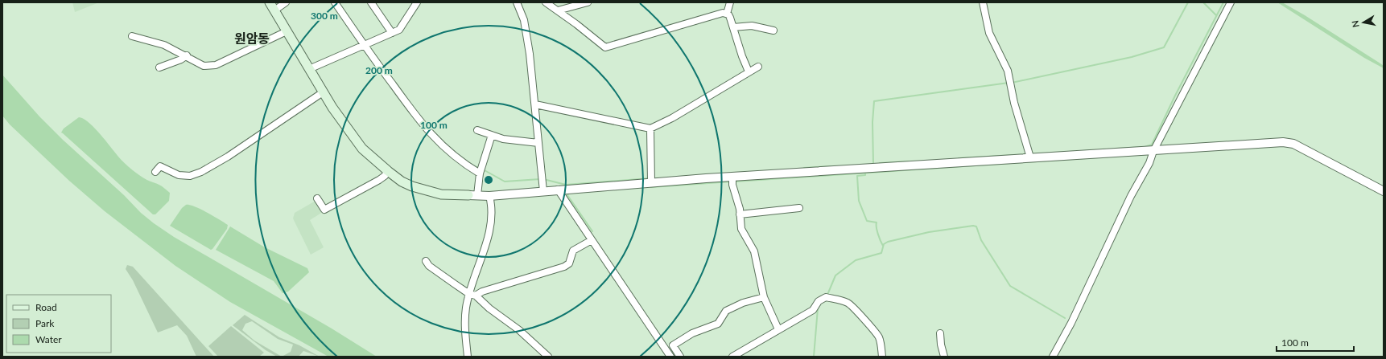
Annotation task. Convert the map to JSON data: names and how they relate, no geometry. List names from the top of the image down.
{
  "districts": ["원암동"],
  "legend": ["Road", "Park", "Water"],
  "scale_bar": "100 m",
  "north": "left",
  "rings": ["300 m", "200 m", "100 m"]
}
